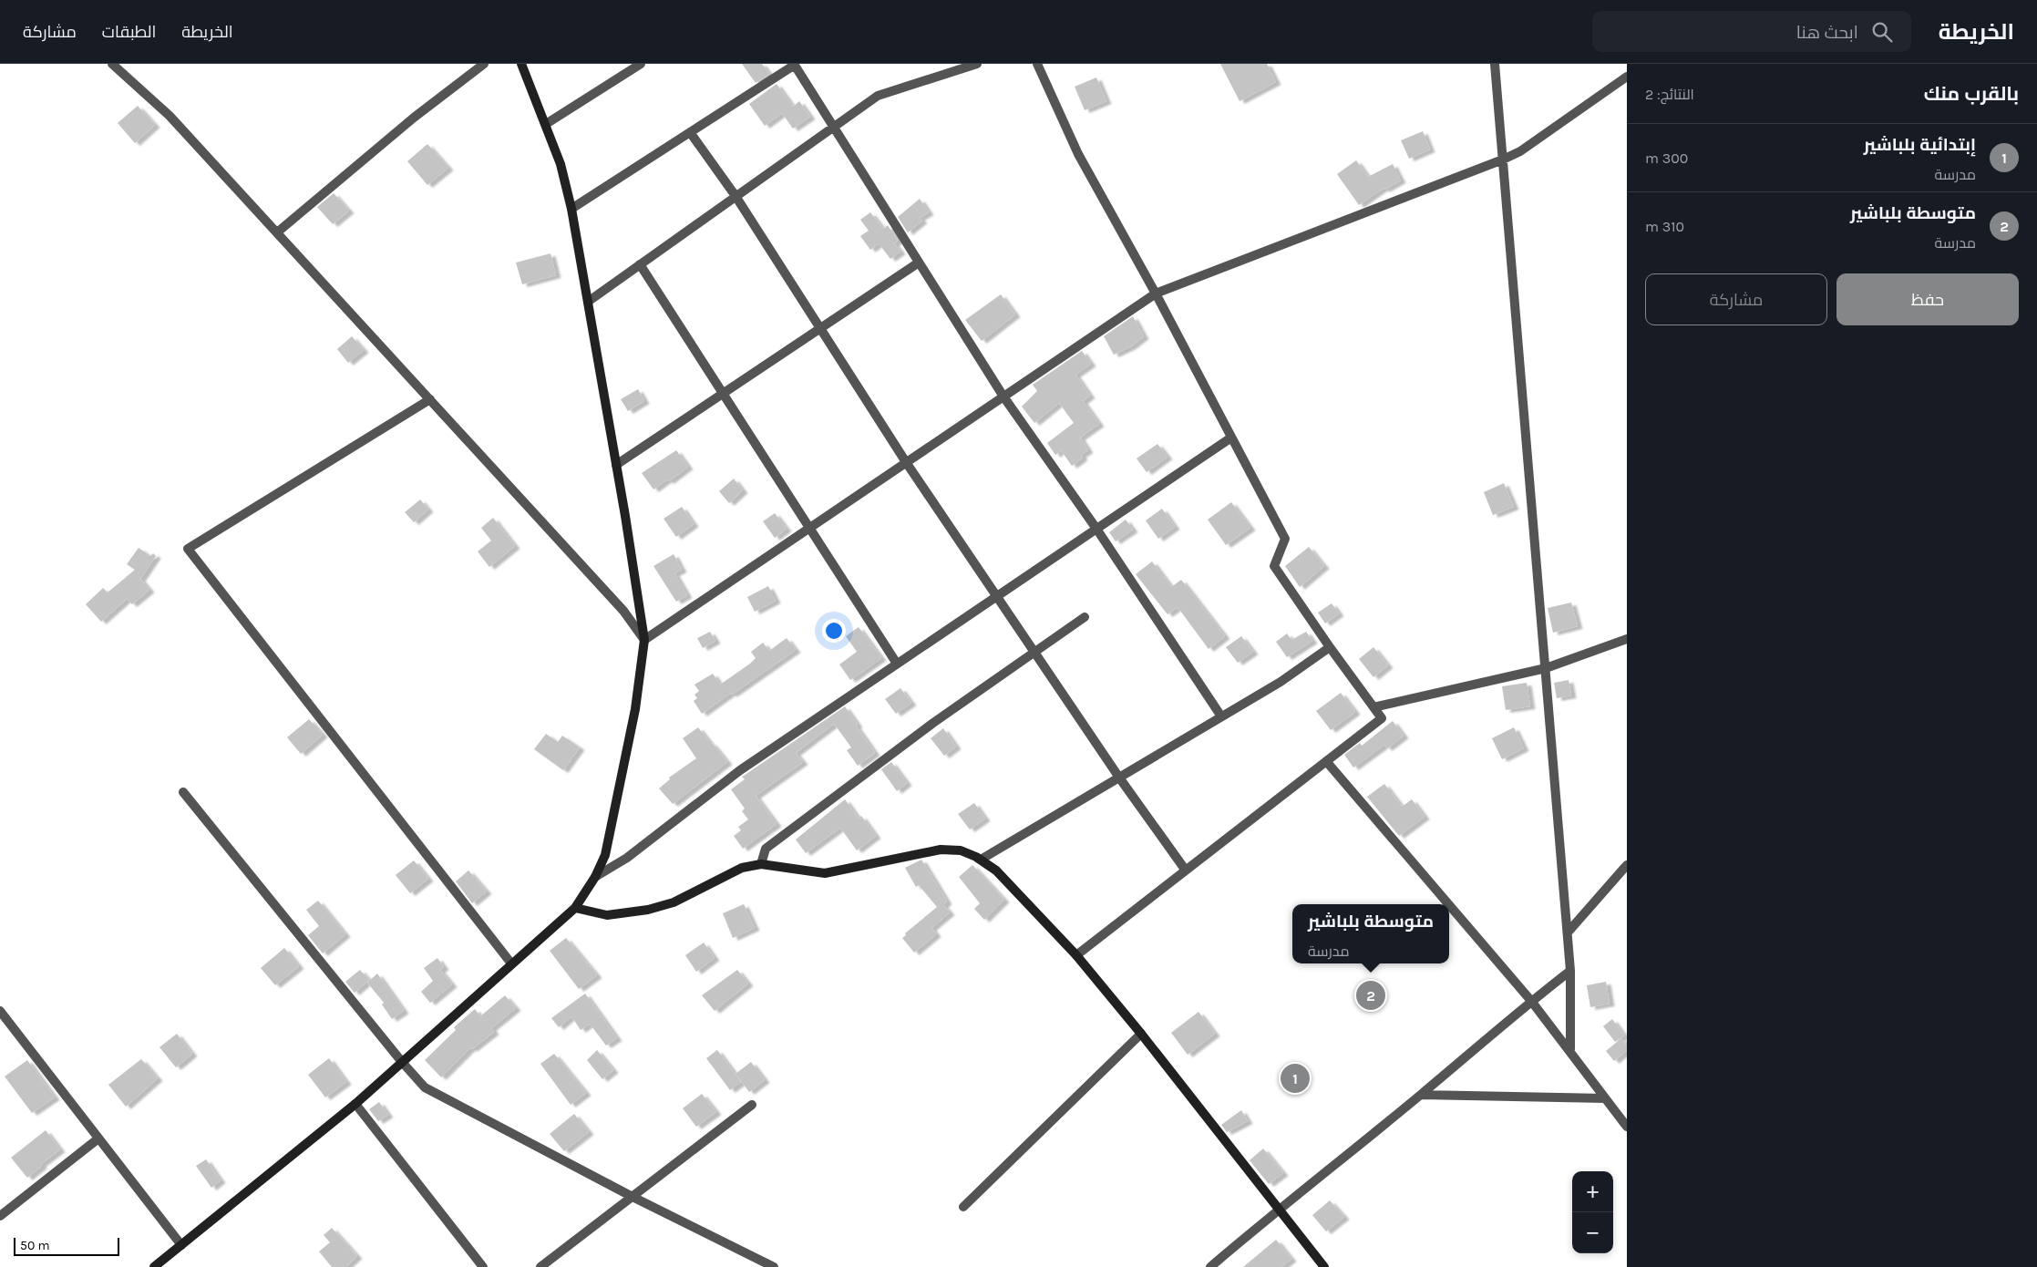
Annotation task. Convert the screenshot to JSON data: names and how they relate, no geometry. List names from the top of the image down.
{
  "scale_bar": "50 m",
  "page": {
    "header": "الخريطة",
    "search": "ابحث هنا",
    "nav": ["الخريطة", "الطبقات", "مشاركة"],
    "heading": ["بالقرب منك", "النتائج: 2"],
    "list": [
      {
        "mark": "1",
        "name": "إبتدائية بلباشير",
        "note": "مدرسة",
        "value": "300 m"
      },
      {
        "mark": "2",
        "name": "متوسطة بلباشير",
        "note": "مدرسة",
        "value": "310 m"
      }
    ],
    "buttons": ["حفظ", "مشاركة"],
    "popup": ["متوسطة بلباشير", "مدرسة"],
    "pins": ["2", "1"],
    "map_buttons": ["+", "−"],
    "scale": "50 m"
  }
}
